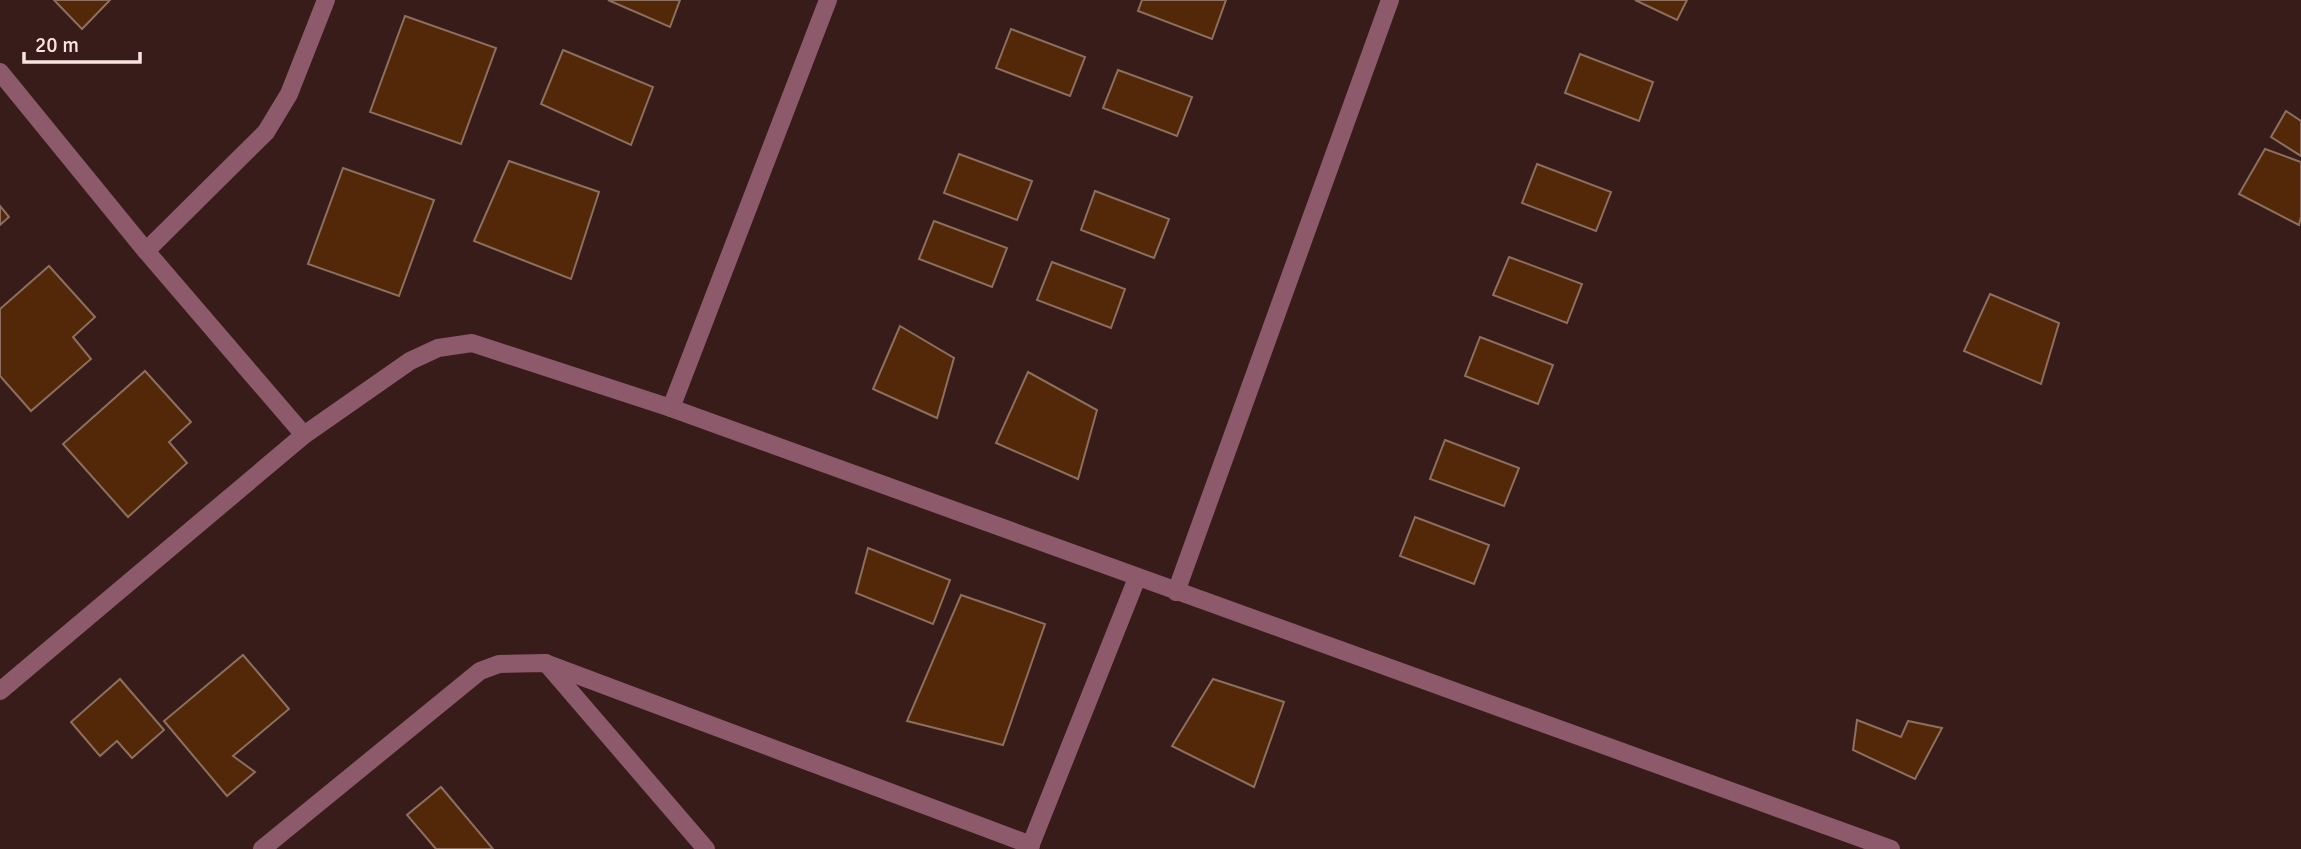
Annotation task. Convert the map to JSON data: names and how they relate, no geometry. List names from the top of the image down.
{
  "scale_bar": "20 m"
}
